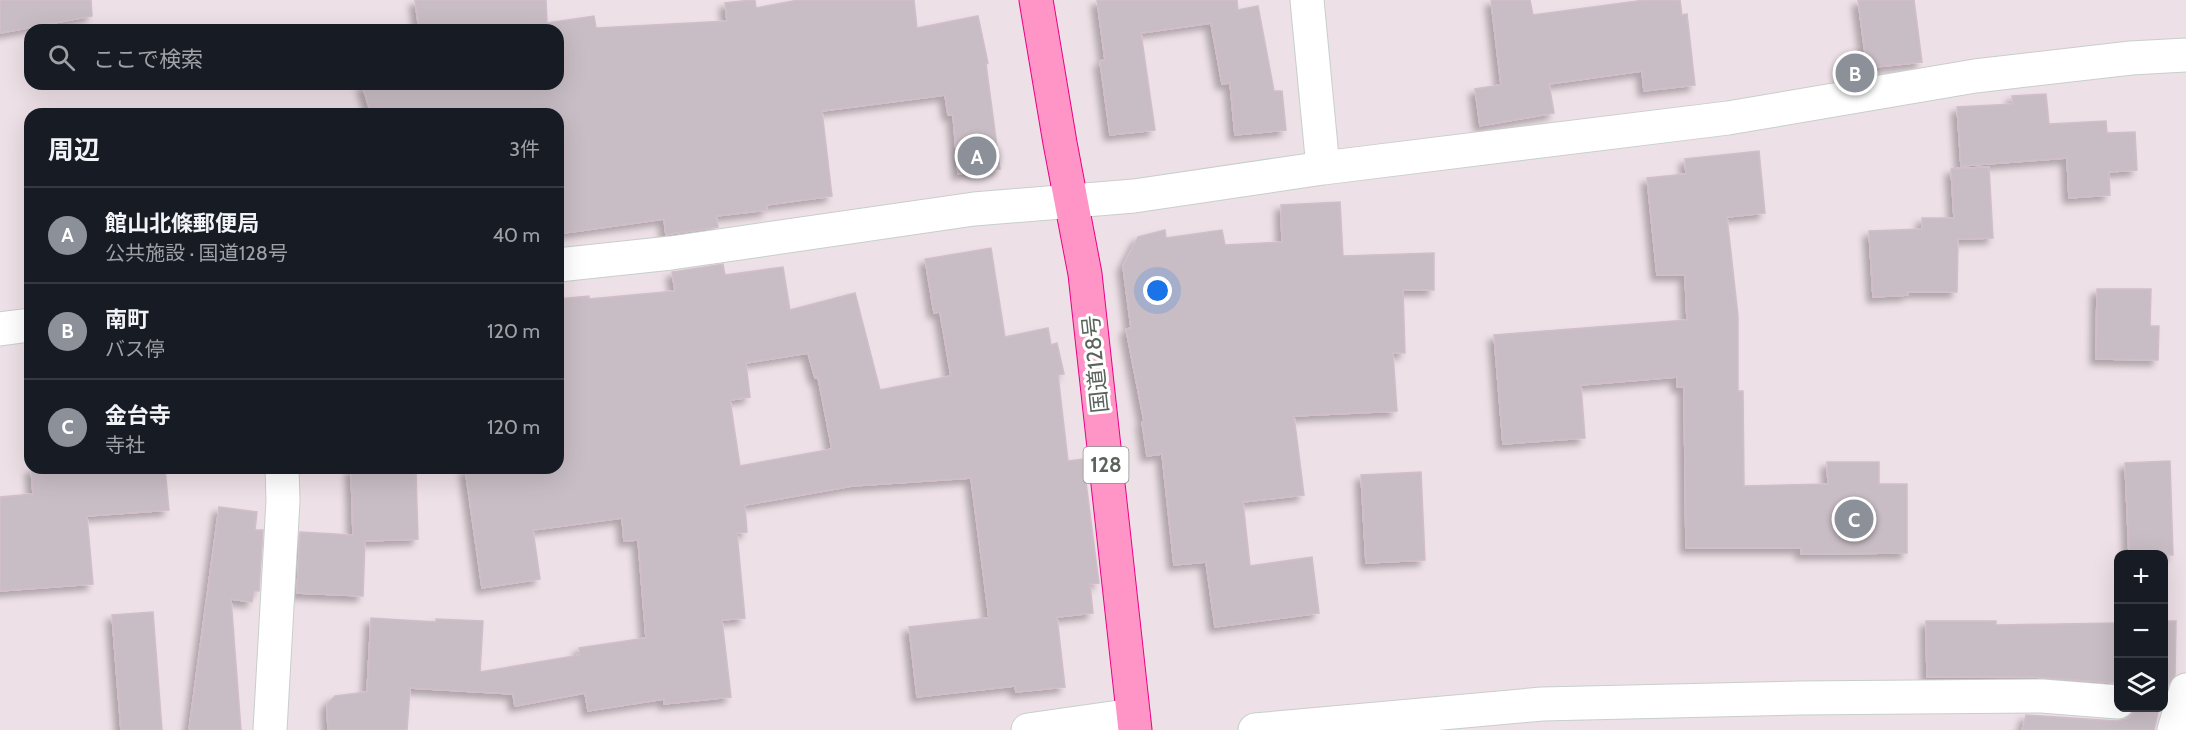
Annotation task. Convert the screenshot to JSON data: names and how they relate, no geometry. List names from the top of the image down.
{
  "streets": {
    "highway": ["国道128号", "128"]
  },
  "page": {
    "search": "ここで検索",
    "pins": ["B", "A", "C"],
    "heading": ["周辺", "3件"],
    "list": [
      {
        "mark": "A",
        "name": "館山北條郵便局",
        "note": "公共施設 · 国道128号",
        "value": "40 m"
      },
      {
        "mark": "B",
        "name": "南町",
        "note": "バス停",
        "value": "120 m"
      },
      {
        "mark": "C",
        "name": "金台寺",
        "note": "寺社",
        "value": "120 m"
      }
    ],
    "map_buttons": ["+", "−"]
  }
}
